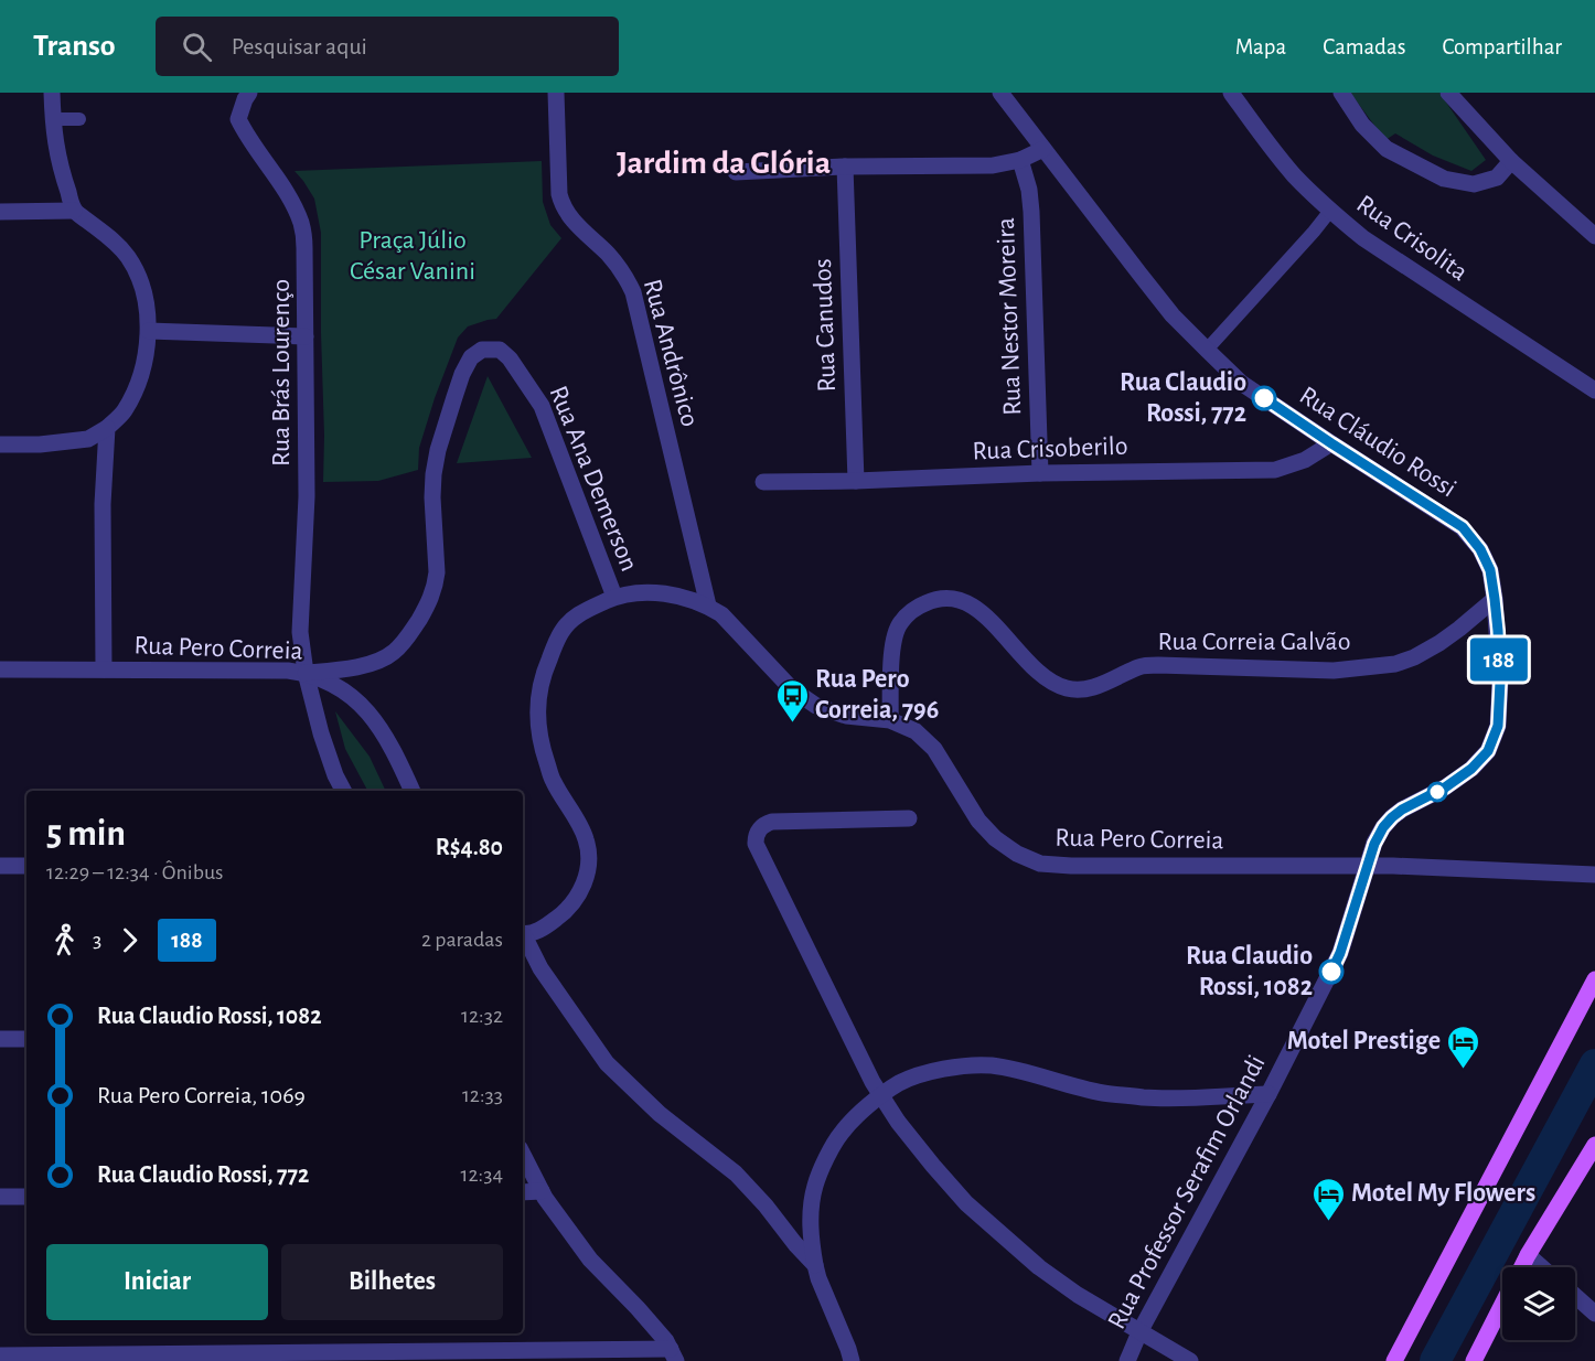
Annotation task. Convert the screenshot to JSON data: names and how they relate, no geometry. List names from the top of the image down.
{
  "streets": {
    "street": [
      "Rua Crisolita",
      "Rua Nestor Moreira",
      "Rua Canudos",
      "Rua Andrônico",
      "Rua Brás Lourenço",
      "Rua Cláudio Rossi",
      "Rua Crisoberilo",
      "Rua Ana Demerson",
      "Rua Correia Galvão",
      "Rua Pero Correia",
      "Rua Professor Serafim Orlandi"
    ]
  },
  "crossings": [
    ["Rua Nestor Moreira", "Rua Crisoberilo"],
    ["Rua Canudos", "Rua Crisoberilo"],
    ["Rua Andrônico", "Rua Pero Correia"],
    ["Rua Brás Lourenço", "Rua Ana Demerson"],
    ["Rua Brás Lourenço", "Rua Pero Correia"],
    ["Rua Cláudio Rossi", "Rua Crisoberilo"],
    ["Rua Cláudio Rossi", "Rua Correia Galvão"],
    ["Rua Cláudio Rossi", "Rua Pero Correia"],
    ["Rua Cláudio Rossi", "Rua Professor Serafim Orlandi"],
    ["Rua Ana Demerson", "Rua Pero Correia"],
    ["Rua Correia Galvão", "Rua Pero Correia"],
    ["Rua Pero Correia", "Rua Professor Serafim Orlandi"]
  ],
  "districts": ["Jardim da Glória"],
  "parks": ["Praça Júlio César Vanini"],
  "places": {
    "other": ["Rua Claudio Rossi, 772", "Rua Claudio Rossi, 1082"],
    "bus stop": ["Rua Pero Correia, 796"],
    "hotel": ["Motel Prestige", "Motel My Flowers"]
  },
  "lines": ["bus line 188"],
  "page": {
    "header": "Transo",
    "search": "Pesquisar aqui",
    "nav": ["Mapa", "Camadas", "Compartilhar"],
    "on_map": "188",
    "heading": ["5 min", "12:29 – 12:34 · Ônibus", "R$4.80"],
    "legs": ["3", "188", "2 paradas"],
    "list": [
      {
        "name": "Rua Claudio Rossi, 1082",
        "value": "12:32"
      },
      {
        "name": "Rua Pero Correia, 1069",
        "value": "12:33"
      },
      {
        "name": "Rua Claudio Rossi, 772",
        "value": "12:34"
      }
    ],
    "buttons": ["Iniciar", "Bilhetes"]
  }
}
